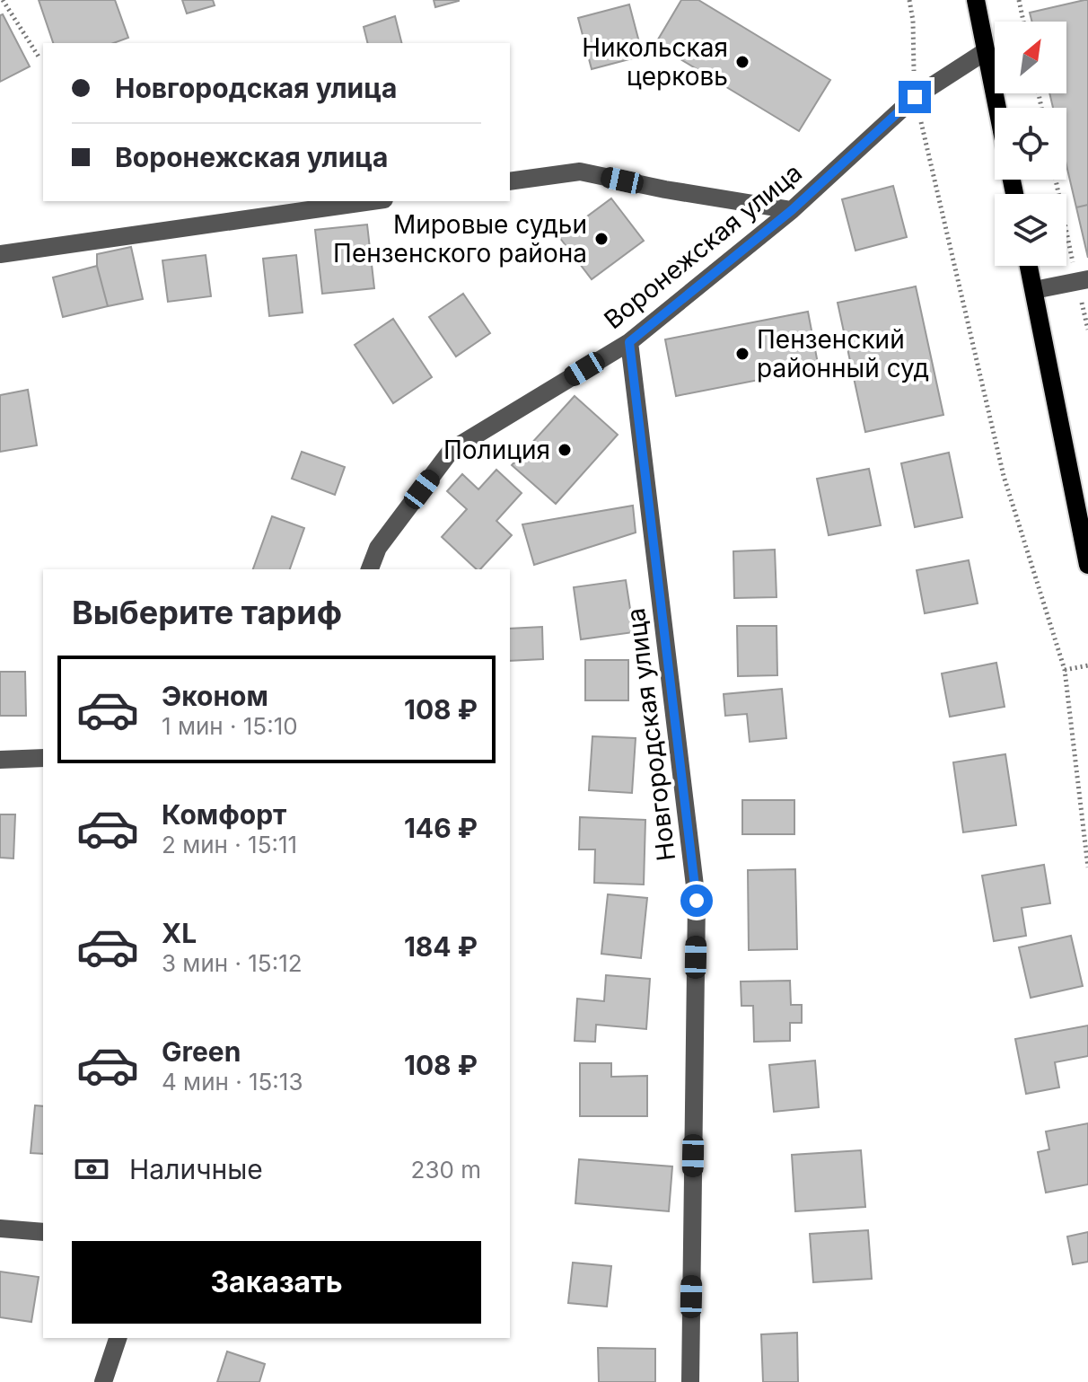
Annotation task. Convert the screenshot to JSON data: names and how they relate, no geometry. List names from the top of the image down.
{
  "streets": {
    "street": ["Воронежская улица", "Новгородская улица"]
  },
  "crossings": [
    ["Воронежская улица", "Новгородская улица"]
  ],
  "places": [
    "Никольская церковь",
    "Мировые судьи Пензенского района",
    "Пензенский районный суд",
    "Полиция"
  ],
  "north": "top right",
  "page": {
    "banner": ["Новгородская улица", "Воронежская улица"],
    "heading": "Выберите тариф",
    "list": [
      {
        "name": "Эконом",
        "note": "1 мин · 15:10",
        "value": "108 ₽"
      },
      {
        "name": "Комфорт",
        "note": "2 мин · 15:11",
        "value": "146 ₽"
      },
      {
        "name": "XL",
        "note": "3 мин · 15:12",
        "value": "184 ₽"
      },
      {
        "name": "Green",
        "note": "4 мин · 15:13",
        "value": "108 ₽"
      }
    ],
    "pay": ["Наличные", "230 m"],
    "buttons": "Заказать"
  }
}
